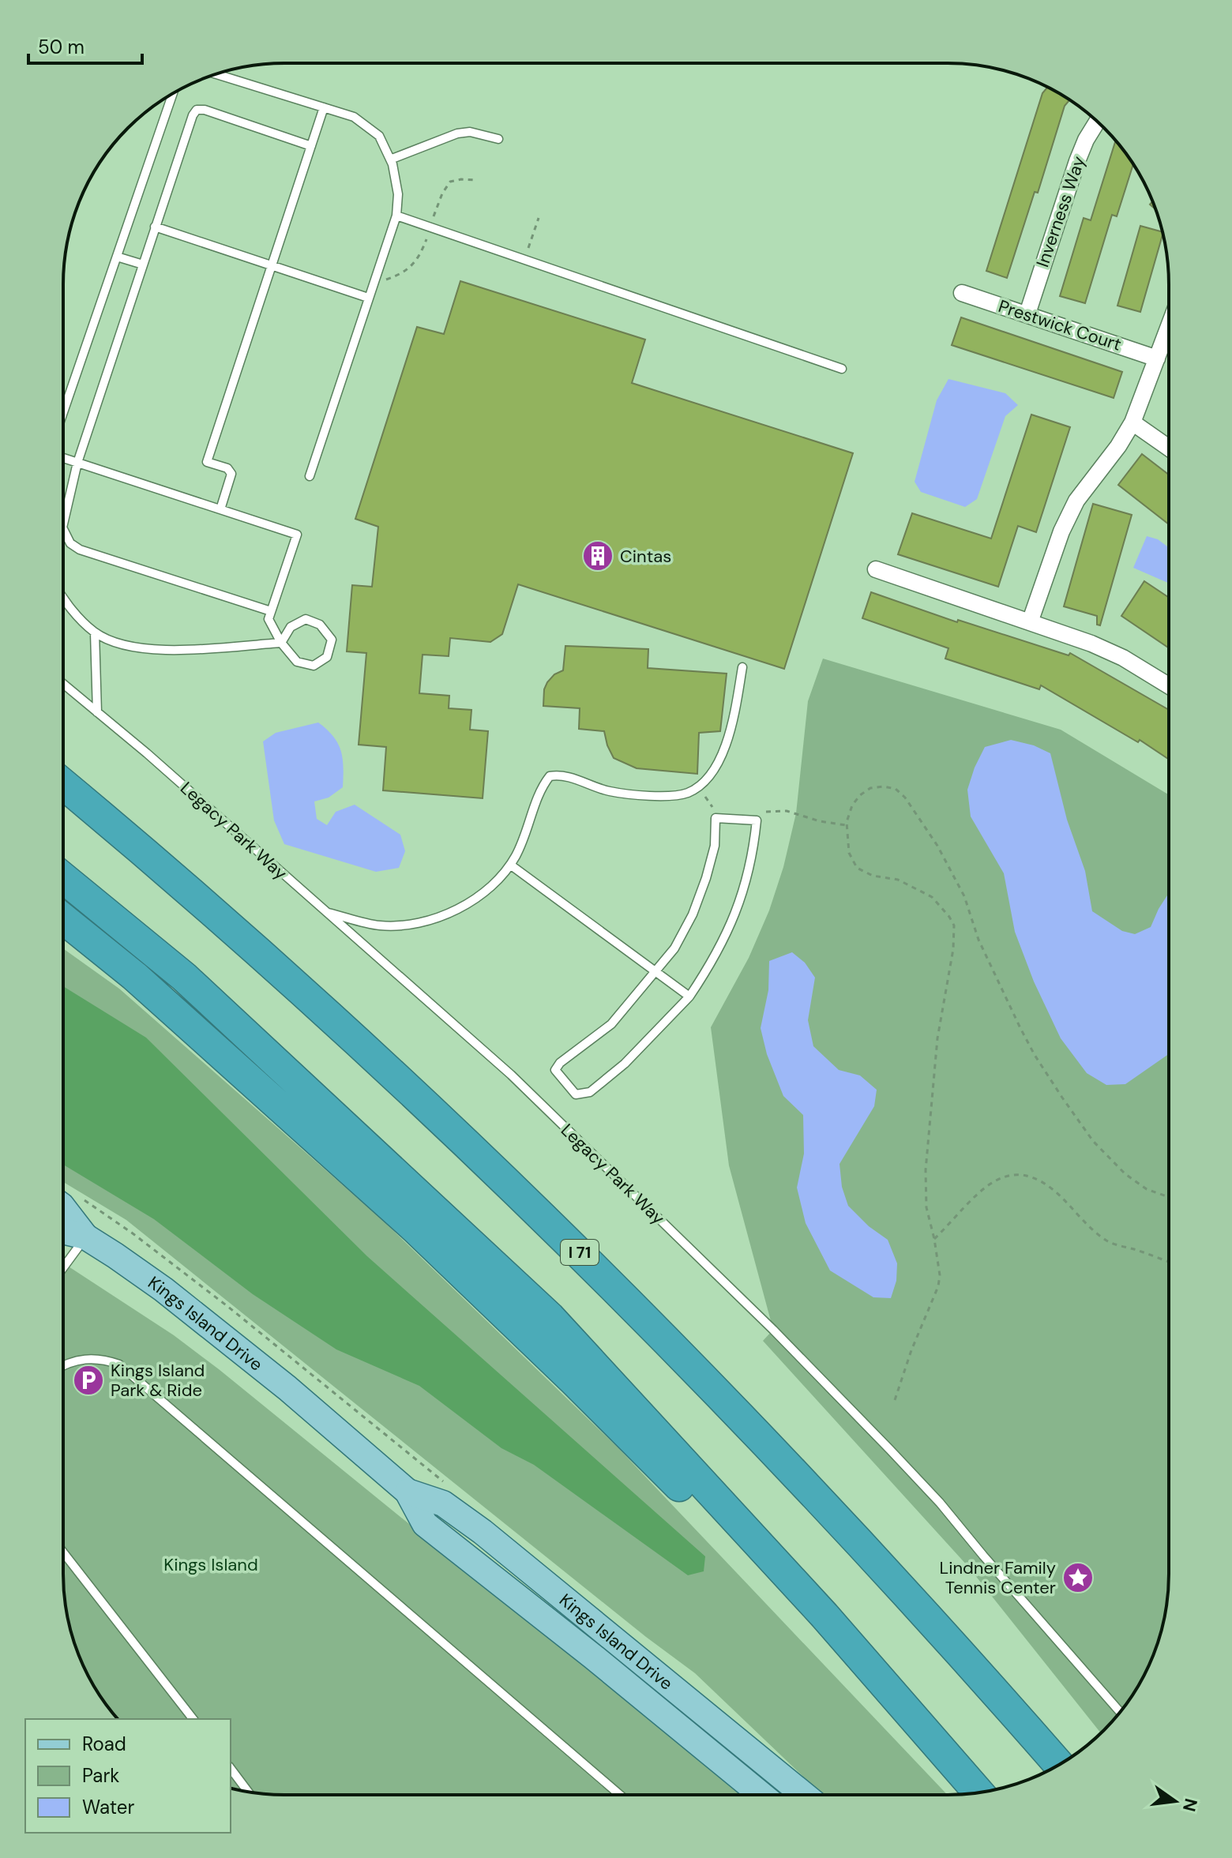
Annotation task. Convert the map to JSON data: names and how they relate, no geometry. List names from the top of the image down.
{
  "streets": {
    "highway": ["I 71"],
    "main road": ["Kings Island Drive"],
    "street": ["Inverness Way", "Prestwick Court"],
    "lane": ["Legacy Park Way"]
  },
  "crossings": [
    ["Inverness Way", "Prestwick Court"]
  ],
  "parks": ["Kings Island"],
  "places": {
    "building": ["Cintas"],
    "parking": ["Kings Island Park & Ride"],
    "place": ["Lindner Family Tennis Center"]
  },
  "legend": ["Road", "Park", "Water"],
  "scale_bar": "50 m",
  "north": "right"
}
